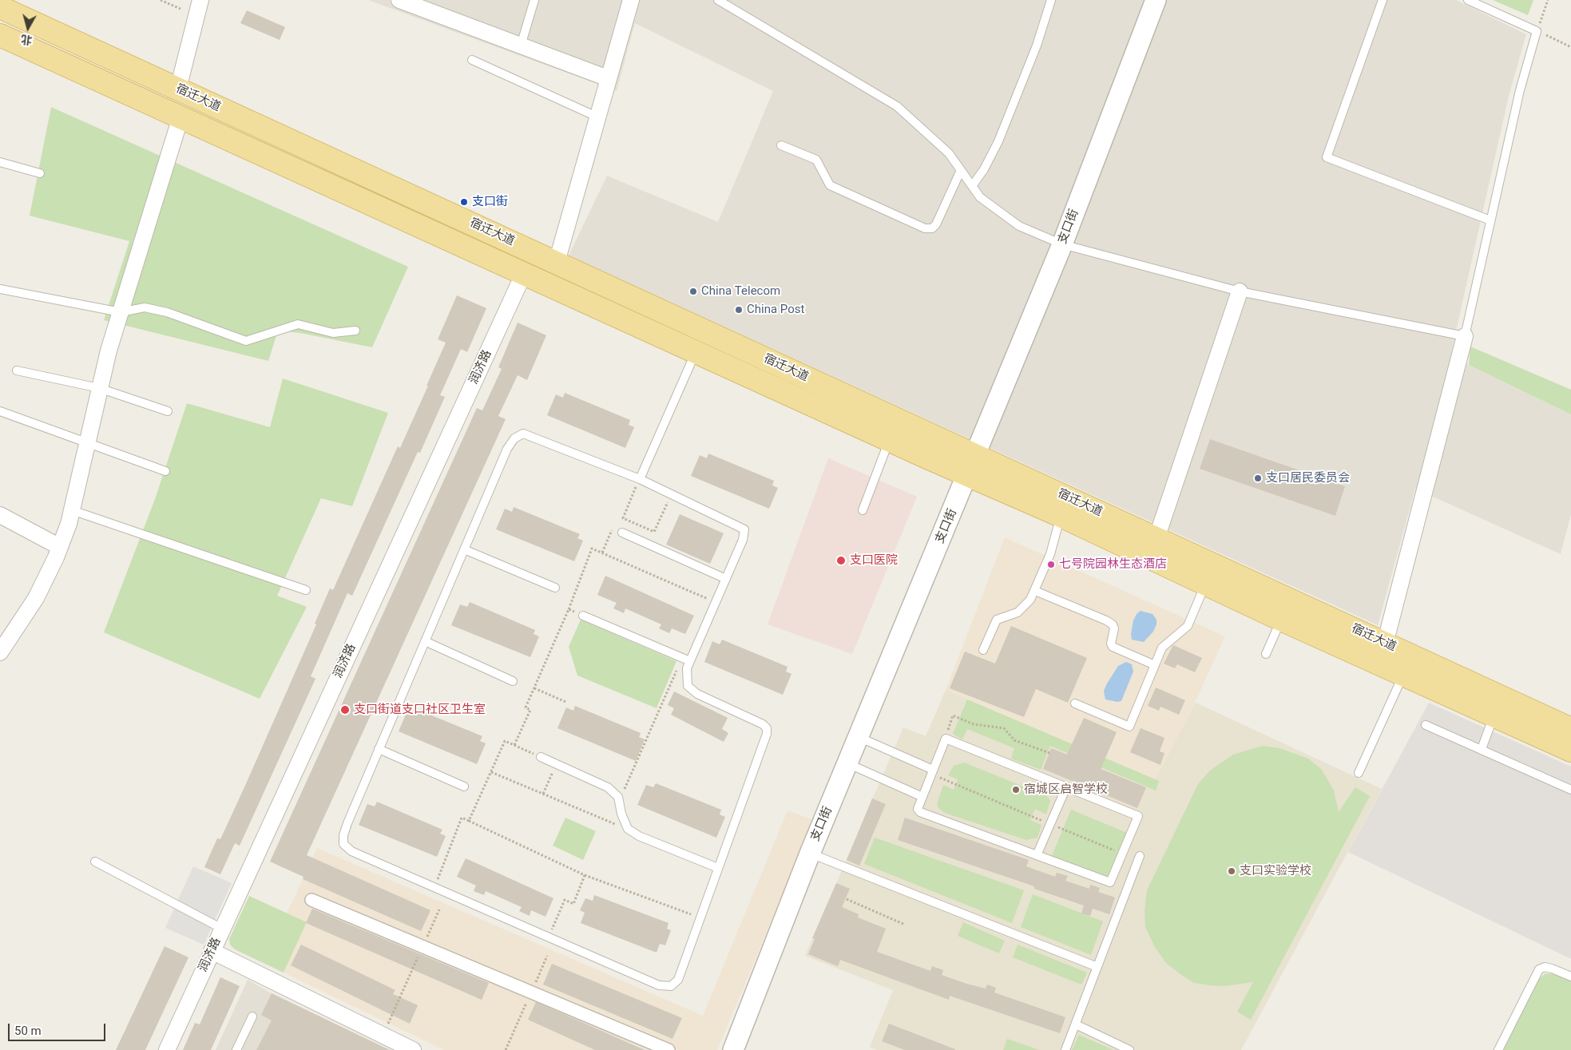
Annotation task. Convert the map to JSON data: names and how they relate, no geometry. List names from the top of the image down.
{
  "streets": {
    "main road": ["宿迁大道"],
    "street": ["支口街", "润济路"]
  },
  "crossings": [
    ["宿迁大道", "支口街"],
    ["宿迁大道", "润济路"]
  ],
  "places": [
    "支口街",
    "China Telecom",
    "China Post",
    "支口居民委员会",
    "支口医院",
    "七号院园林生态酒店",
    "支口街道支口社区卫生室",
    "宿城区启智学校",
    "支口实验学校"
  ],
  "scale_bar": "50 m",
  "north": "bottom"
}
